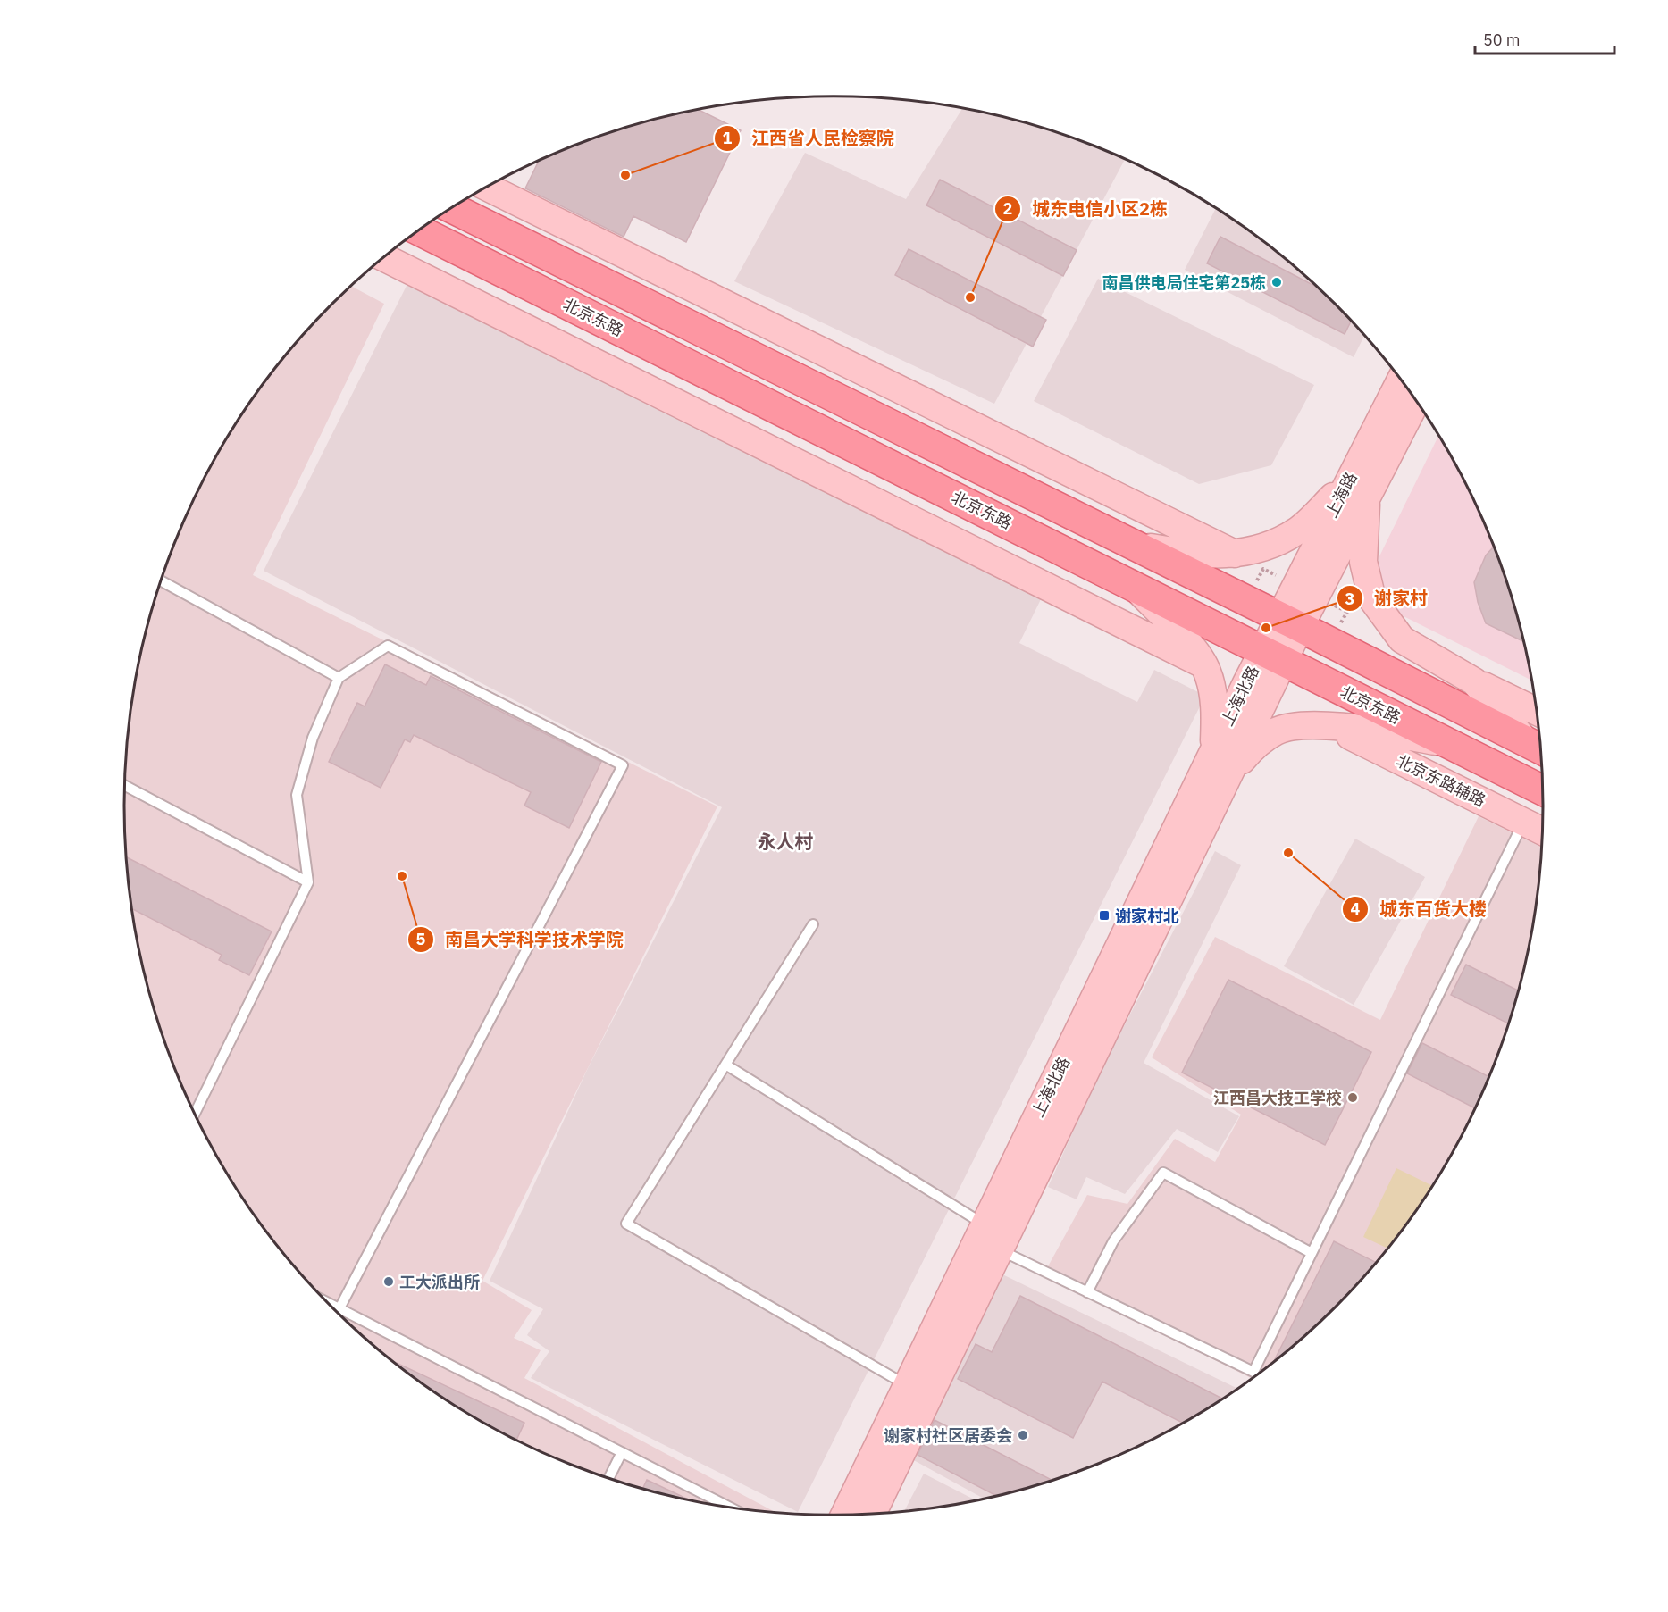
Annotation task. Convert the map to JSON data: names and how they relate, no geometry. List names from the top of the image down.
{
  "streets": {
    "main road": [
      "北京东路",
      "上海路",
      "上海北路",
      "北京东路辅路"
    ]
  },
  "crossings": [
    ["北京东路", "上海路"],
    ["北京东路", "上海北路"],
    ["上海路", "上海北路"]
  ],
  "districts": ["永人村"],
  "places": {
    "other": [
      "江西省人民检察院",
      "南昌供电局住宅第25栋",
      "城东电信小区2栋",
      "谢家村",
      "城东百货大楼",
      "南昌大学科学技术学院",
      "江西昌大技工学校",
      "工大派出所",
      "谢家村社区居委会"
    ],
    "transit": ["谢家村北"]
  },
  "scale_bar": "50 m"
}
